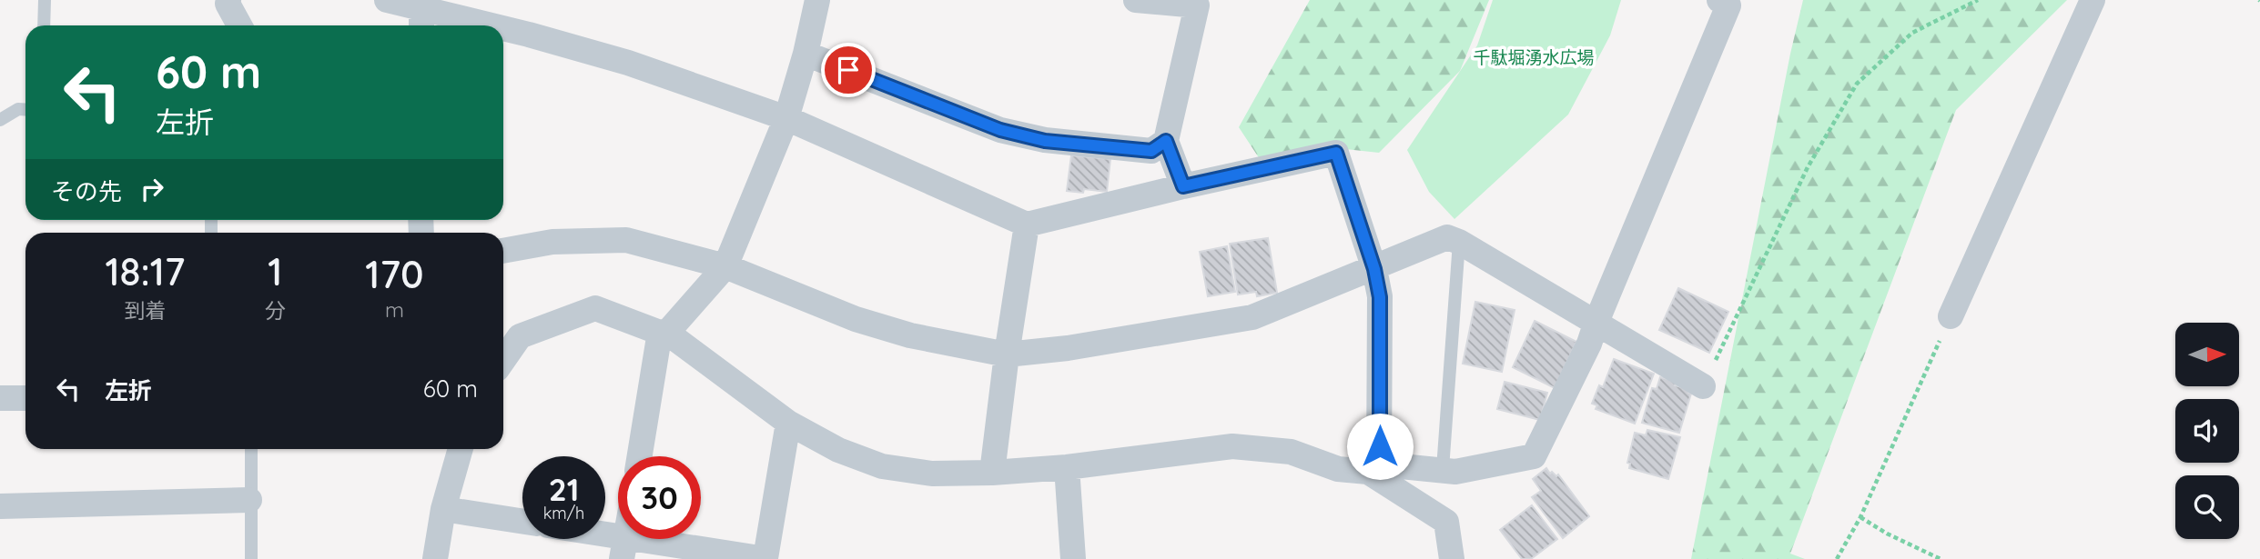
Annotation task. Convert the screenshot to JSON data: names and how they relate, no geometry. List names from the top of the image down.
{
  "parks": ["千駄堀湧水広場"],
  "north": "right",
  "page": {
    "turn": ["60 m", "左折"],
    "then": "その先",
    "eta": [
      "18:17",
      "到着",
      "1",
      "分",
      "170",
      "m"
    ],
    "list": [
      {
        "name": "左折",
        "value": "60 m"
      }
    ],
    "speed": "21 km/h",
    "limit": "30"
  }
}
